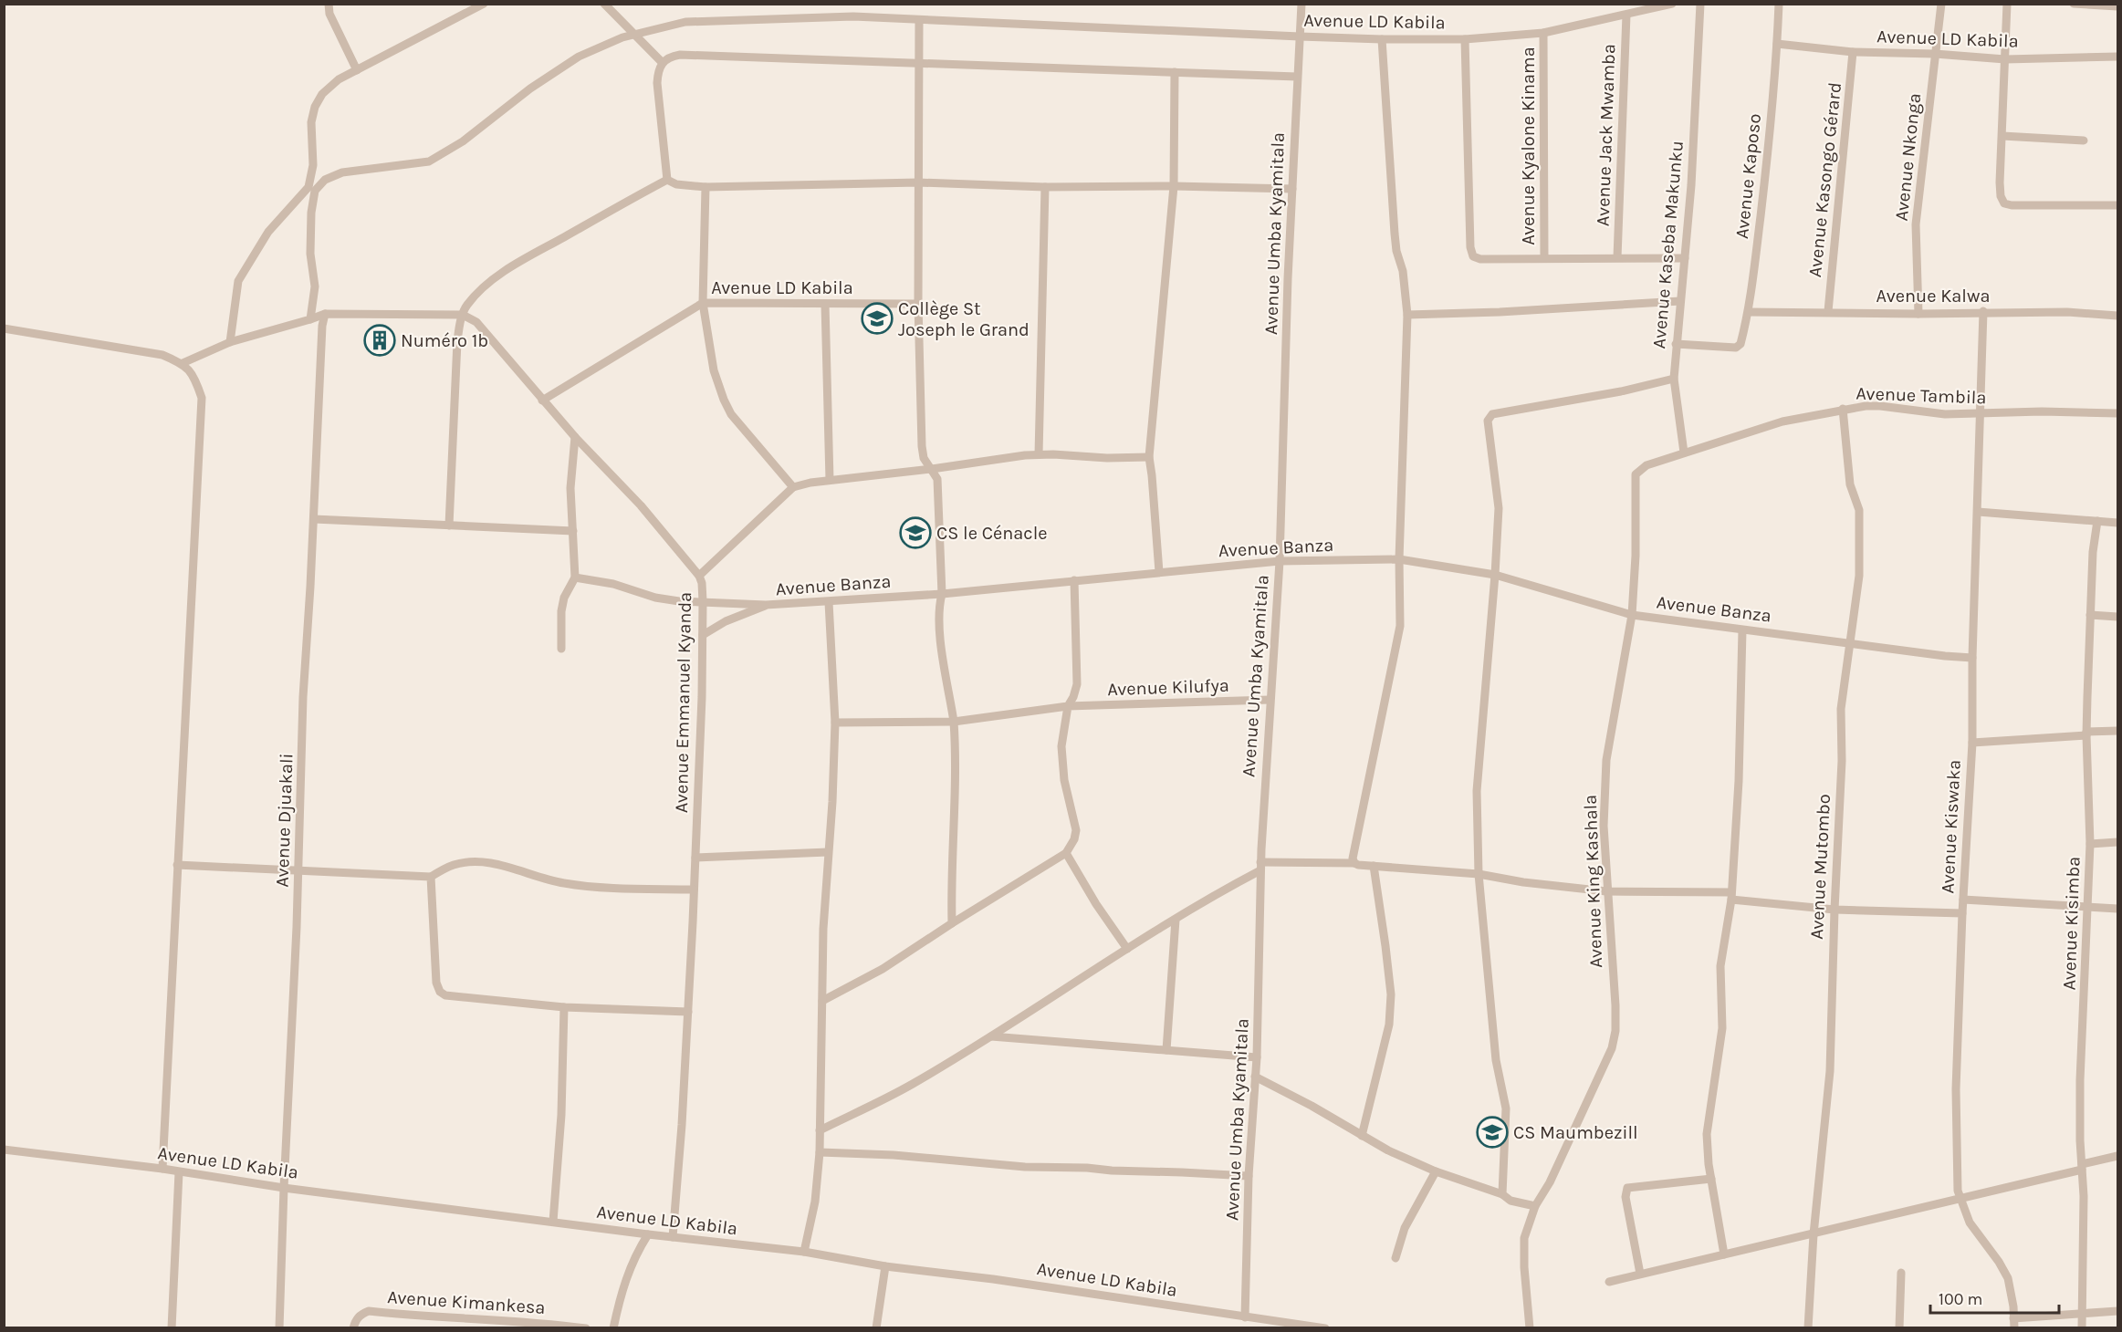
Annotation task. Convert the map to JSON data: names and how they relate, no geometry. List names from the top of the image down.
{
  "streets": {
    "street": [
      "Avenue LD Kabila",
      "Avenue Jack Mwamba",
      "Avenue Kyalone Kinama",
      "Avenue Nkonga",
      "Avenue Kaposo",
      "Avenue Kasongo Gérard",
      "Avenue Umba Kyamitala",
      "Avenue Kaseba Makunku",
      "Avenue Kalwa",
      "Avenue Tambila",
      "Avenue Banza",
      "Avenue Kilufya",
      "Avenue Emmanuel Kyanda",
      "Avenue Djuakali",
      "Avenue Kiswaka",
      "Avenue Mutombo",
      "Avenue King Kashala",
      "Avenue Kisimba",
      "Avenue Kimankesa"
    ]
  },
  "crossings": [
    ["Avenue LD Kabila", "Avenue Jack Mwamba"],
    ["Avenue LD Kabila", "Avenue Kyalone Kinama"],
    ["Avenue LD Kabila", "Avenue Nkonga"],
    ["Avenue LD Kabila", "Avenue Kaposo"],
    ["Avenue LD Kabila", "Avenue Kasongo Gérard"],
    ["Avenue LD Kabila", "Avenue Umba Kyamitala"],
    ["Avenue LD Kabila", "Avenue Emmanuel Kyanda"],
    ["Avenue LD Kabila", "Avenue Djuakali"],
    ["Avenue Nkonga", "Avenue Kalwa"],
    ["Avenue Kaposo", "Avenue Kaseba Makunku"],
    ["Avenue Kaposo", "Avenue Kalwa"],
    ["Avenue Kasongo Gérard", "Avenue Kalwa"],
    ["Avenue Umba Kyamitala", "Avenue Banza"],
    ["Avenue Umba Kyamitala", "Avenue Kilufya"],
    ["Avenue Kaseba Makunku", "Avenue Tambila"],
    ["Avenue Kalwa", "Avenue Kiswaka"],
    ["Avenue Tambila", "Avenue Kiswaka"],
    ["Avenue Tambila", "Avenue Mutombo"],
    ["Avenue Tambila", "Avenue King Kashala"],
    ["Avenue Banza", "Avenue Emmanuel Kyanda"],
    ["Avenue Banza", "Avenue Kiswaka"],
    ["Avenue Banza", "Avenue Mutombo"],
    ["Avenue Banza", "Avenue King Kashala"]
  ],
  "places": {
    "school or university": ["Collège St Joseph le Grand", "CS le Cénacle", "CS Maumbezill"],
    "building": ["Numéro 1b"]
  },
  "scale_bar": "100 m"
}
